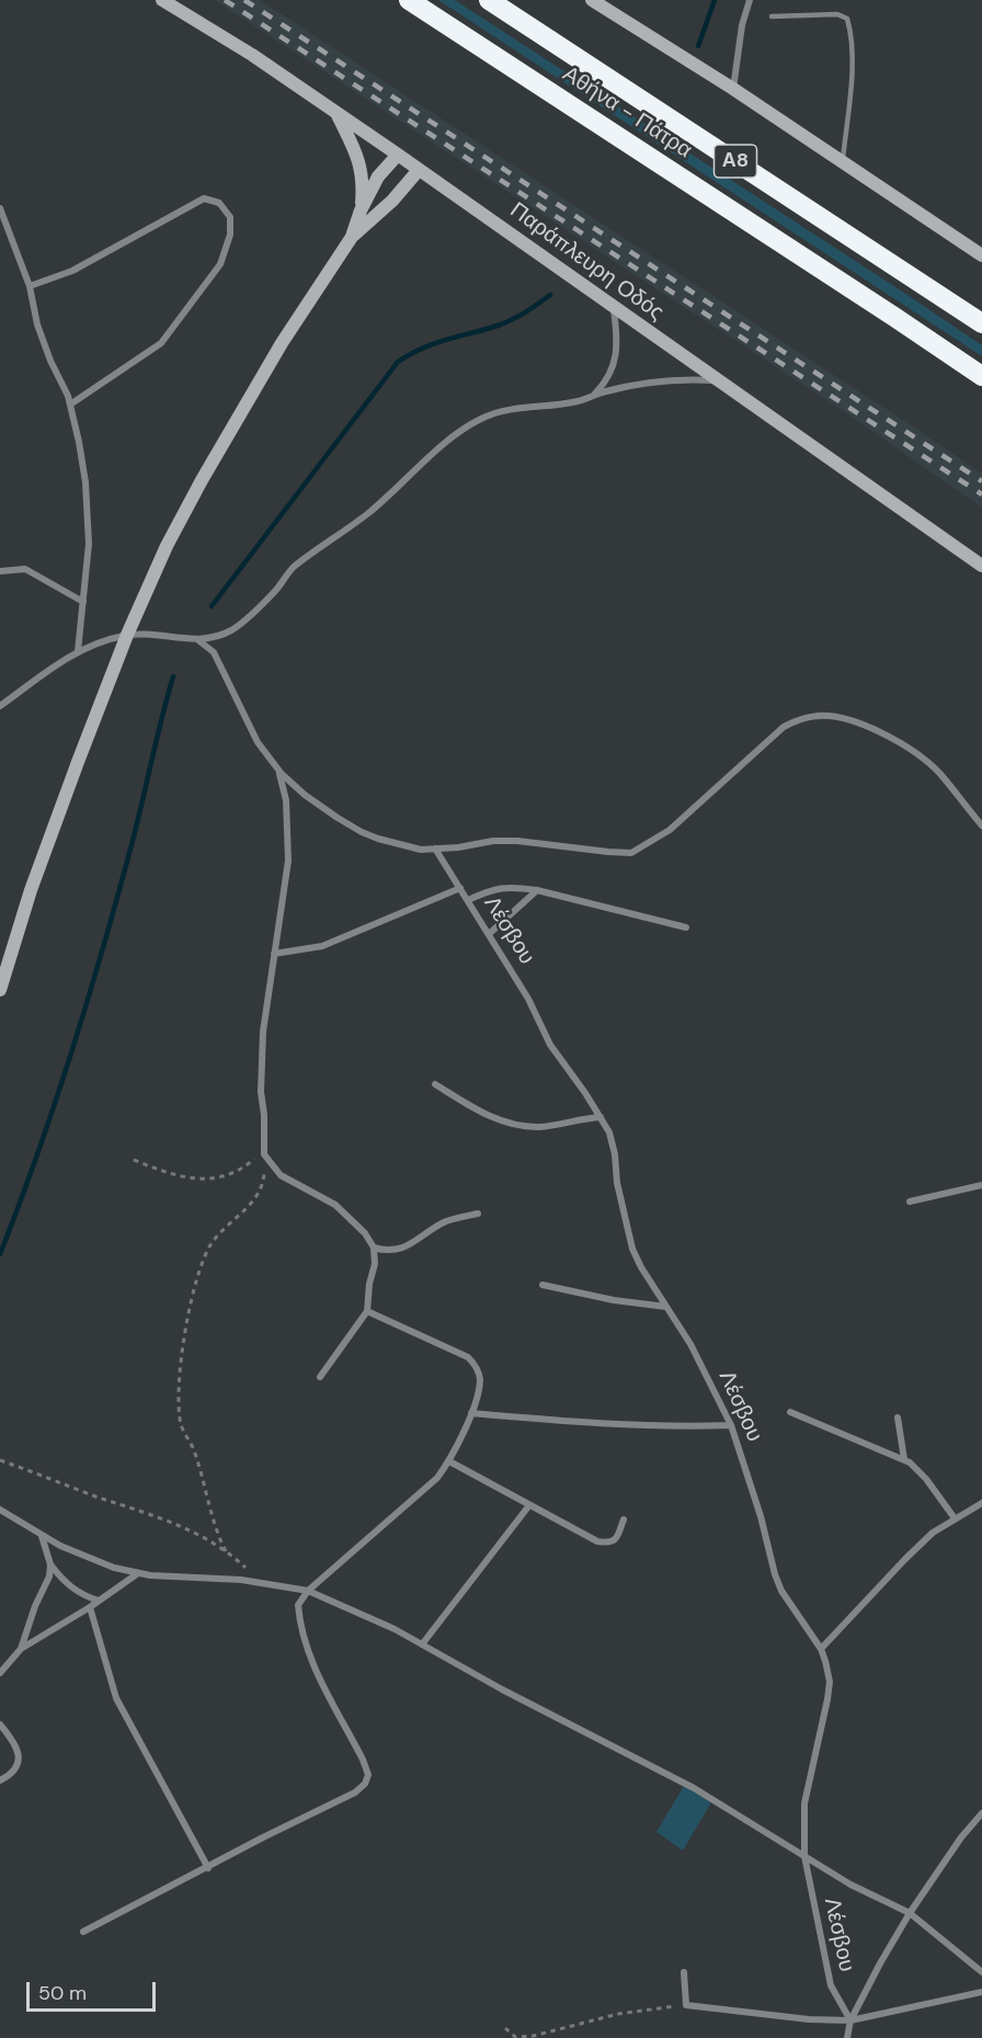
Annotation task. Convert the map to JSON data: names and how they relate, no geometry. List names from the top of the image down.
{
  "streets": {
    "highway": ["Αθήνα - Πάτρα", "Α8"],
    "street": ["Παράπλευρη Οδός", "Λέσβου"]
  },
  "scale_bar": "50 m"
}
